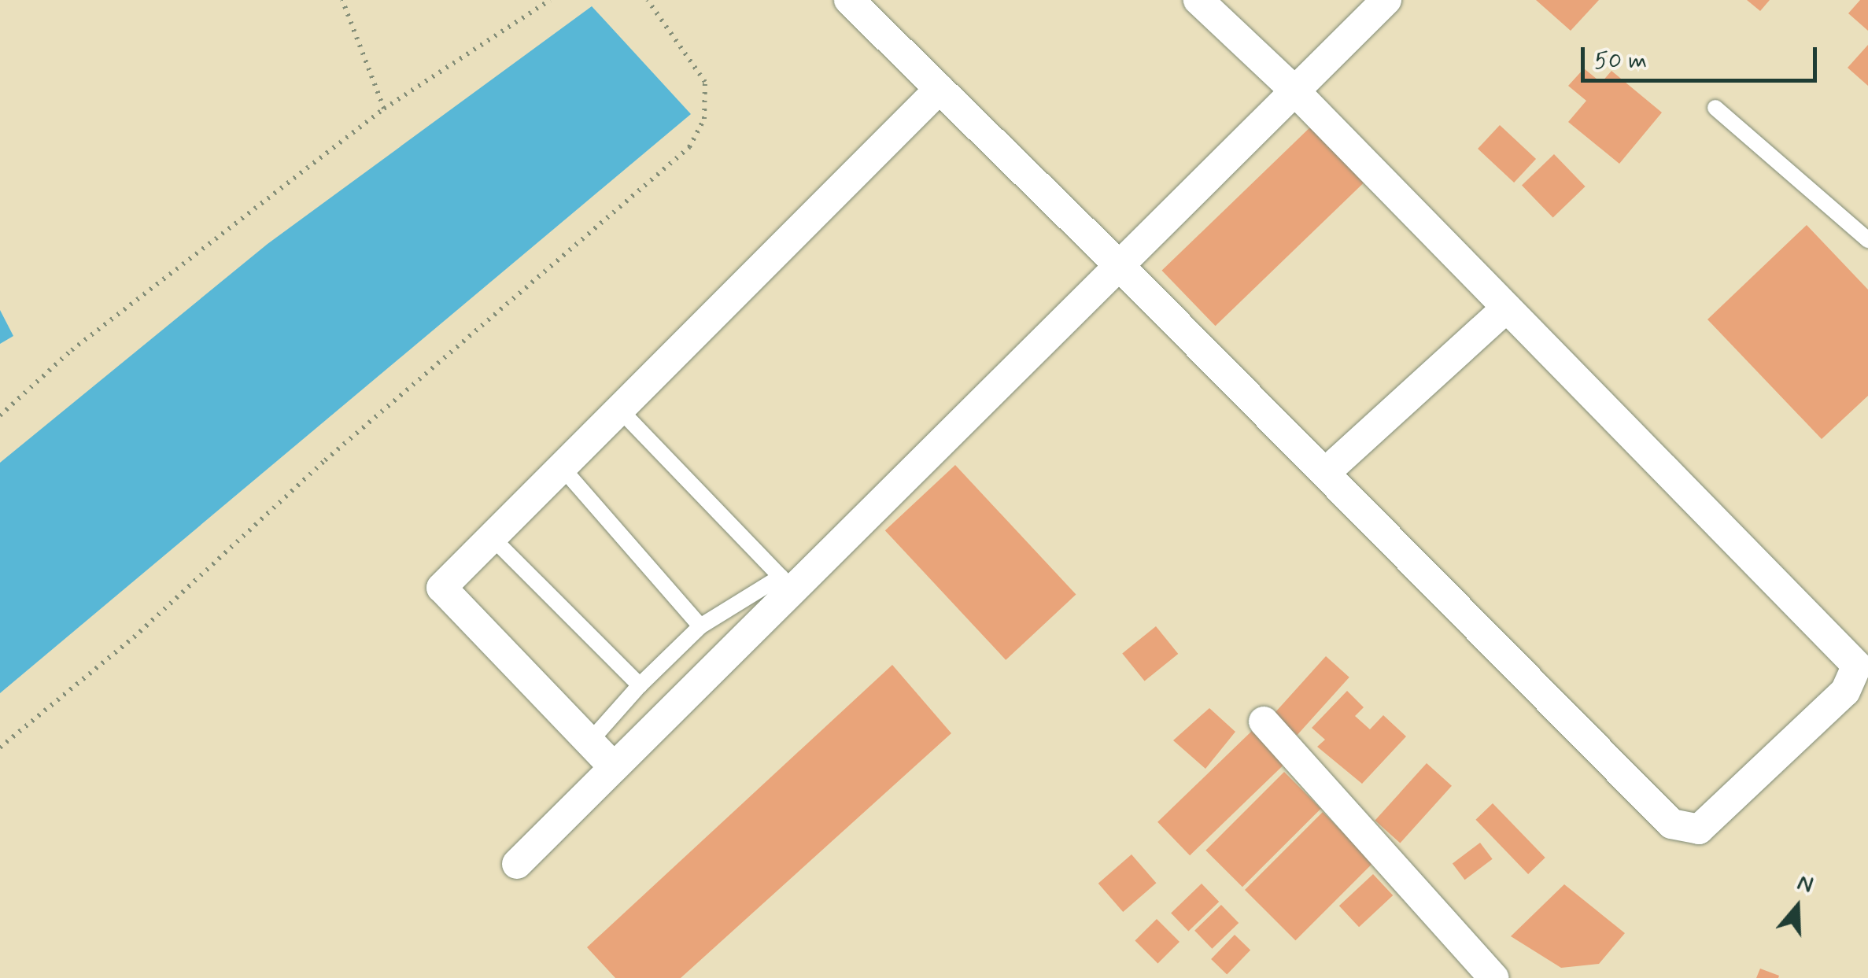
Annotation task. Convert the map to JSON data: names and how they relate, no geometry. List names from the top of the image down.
{
  "scale_bar": "50 m",
  "north": "top"
}
